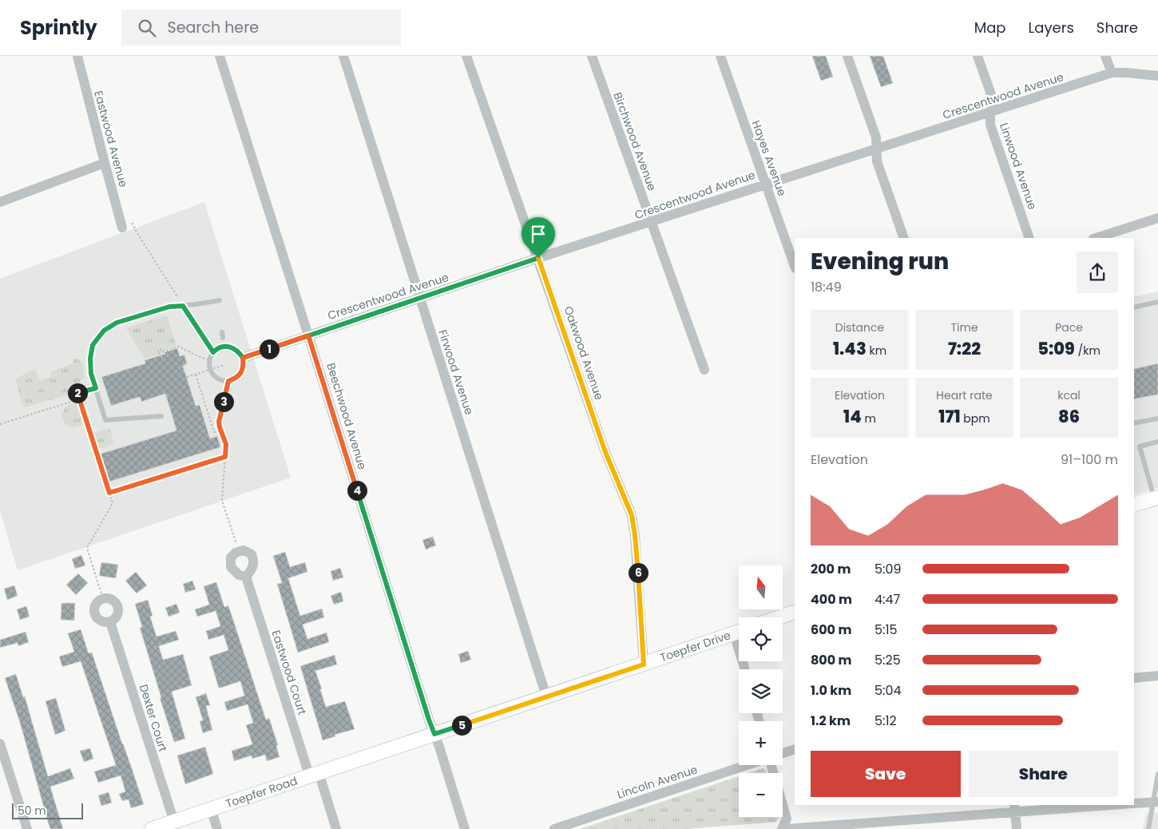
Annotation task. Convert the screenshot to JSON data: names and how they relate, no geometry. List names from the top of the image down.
{
  "streets": {
    "street": [
      "Crescentwood Avenue",
      "Eastwood Avenue",
      "Birchwood Avenue",
      "Hayes Avenue",
      "Linwood Avenue",
      "Oakwood Avenue",
      "Firwood Avenue",
      "Beechwood Avenue",
      "Toepfer Drive",
      "Eastwood Court",
      "Dexter Court",
      "Lincoln Avenue",
      "Toepfer Road"
    ]
  },
  "crossings": [
    ["Crescentwood Avenue", "Birchwood Avenue"],
    ["Crescentwood Avenue", "Hayes Avenue"],
    ["Crescentwood Avenue", "Linwood Avenue"],
    ["Crescentwood Avenue", "Oakwood Avenue"],
    ["Crescentwood Avenue", "Firwood Avenue"],
    ["Crescentwood Avenue", "Beechwood Avenue"],
    ["Oakwood Avenue", "Toepfer Drive"],
    ["Firwood Avenue", "Toepfer Drive"],
    ["Beechwood Avenue", "Toepfer Drive"],
    ["Toepfer Drive", "Toepfer Road"],
    ["Eastwood Court", "Toepfer Road"],
    ["Dexter Court", "Toepfer Road"]
  ],
  "scale_bar": "50 m",
  "north": "top",
  "page": {
    "header": "Sprintly",
    "search": "Search here",
    "nav": ["Map", "Layers", "Share"],
    "heading": ["Evening run", "18:49"],
    "stats": [
      ["Distance", "1.43 km"],
      ["Time", "7:22"],
      ["Pace", "5:09 /km"],
      ["Elevation", "14 m"],
      ["Heart rate", "171 bpm"],
      ["kcal", "86"]
    ],
    "pins": [
      "1",
      "2",
      "3",
      "4",
      "6",
      "5"
    ],
    "chart": ["Elevation", "91–100 m"],
    "list": [
      {
        "name": "200 m",
        "note": "5:09"
      },
      {
        "name": "400 m",
        "note": "4:47"
      },
      {
        "name": "600 m",
        "note": "5:15"
      },
      {
        "name": "800 m",
        "note": "5:25"
      },
      {
        "name": "1.0 km",
        "note": "5:04"
      },
      {
        "name": "1.2 km",
        "note": "5:12"
      }
    ],
    "map_buttons": ["+", "−"],
    "buttons": ["Save", "Share"],
    "scale": "50 m"
  }
}
